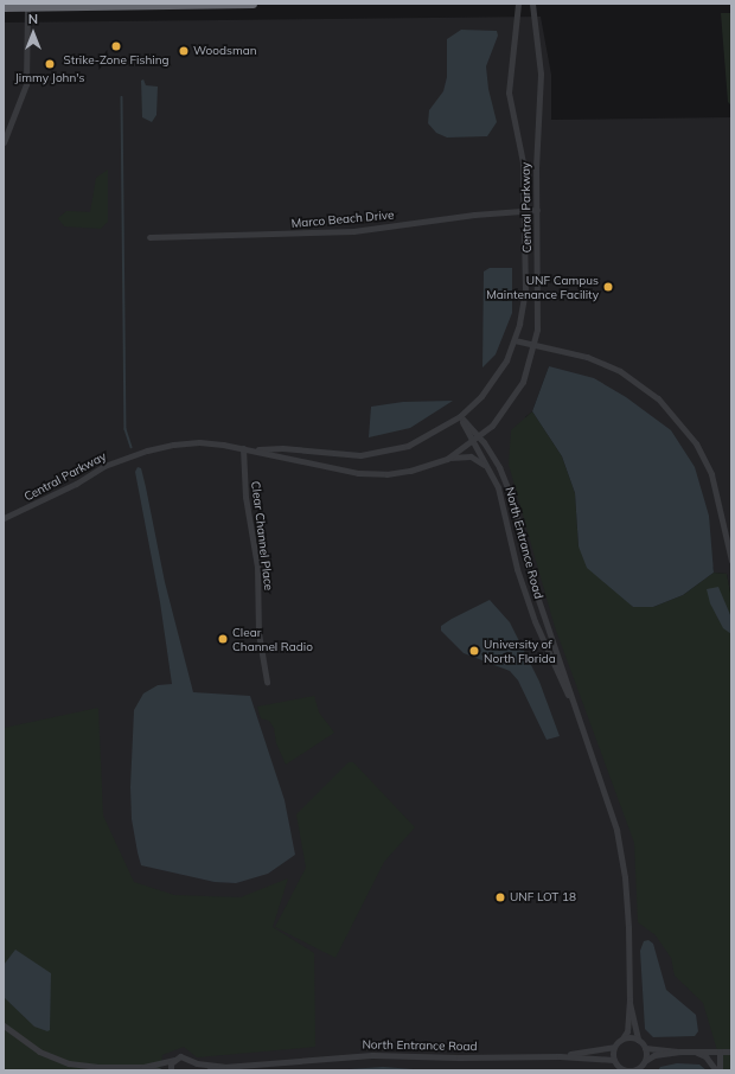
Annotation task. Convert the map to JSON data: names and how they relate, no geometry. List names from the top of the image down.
{
  "streets": {
    "street": [
      "Central Parkway",
      "Marco Beach Drive",
      "Clear Channel Place",
      "North Entrance Road"
    ]
  },
  "crossings": [
    ["Central Parkway", "Marco Beach Drive"],
    ["Central Parkway", "Clear Channel Place"],
    ["Central Parkway", "North Entrance Road"]
  ],
  "places": [
    "Strike-Zone Fishing",
    "Woodsman",
    "Jimmy John's",
    "UNF Campus Maintenance Facility",
    "Clear Channel Radio",
    "University of North Florida",
    "UNF LOT 18"
  ],
  "north": "top"
}
